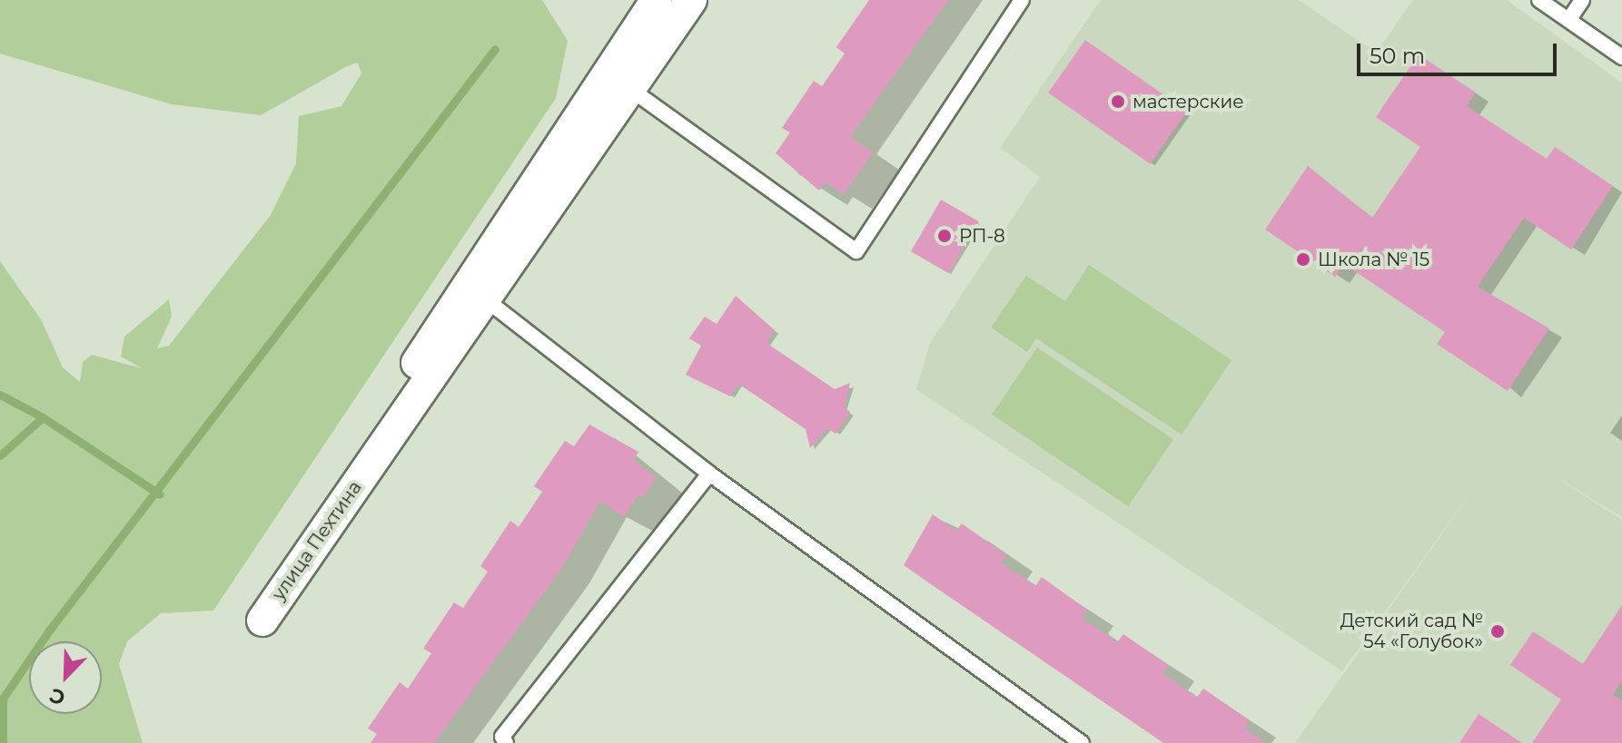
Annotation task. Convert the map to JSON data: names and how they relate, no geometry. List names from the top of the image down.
{
  "streets": {
    "street": ["улица Пехтина"]
  },
  "places": [
    "мастерские",
    "РП-8",
    "Школа № 15",
    "Детский сад № 54 «Голубок»"
  ],
  "scale_bar": "50 m",
  "north": "bottom left"
}
